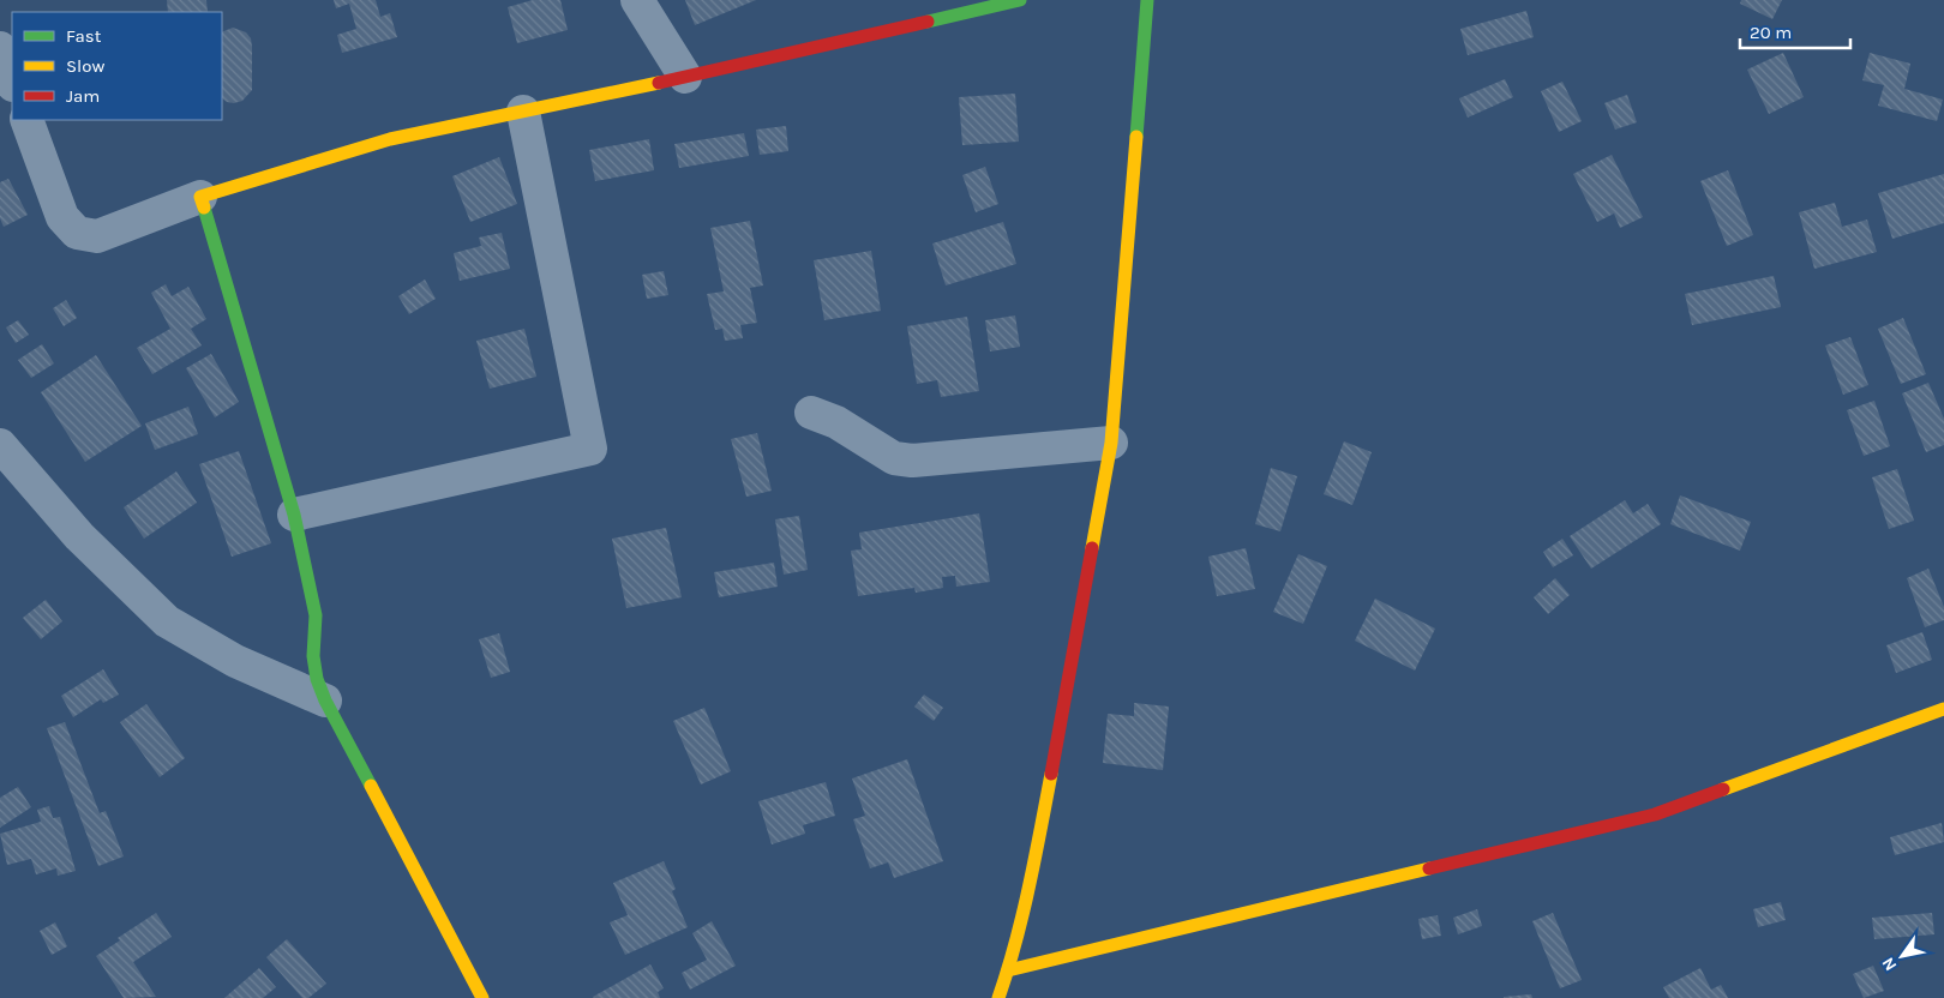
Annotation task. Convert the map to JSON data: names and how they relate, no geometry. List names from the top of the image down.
{
  "legend": ["Fast", "Slow", "Jam"],
  "scale_bar": "20 m",
  "north": "bottom left"
}
